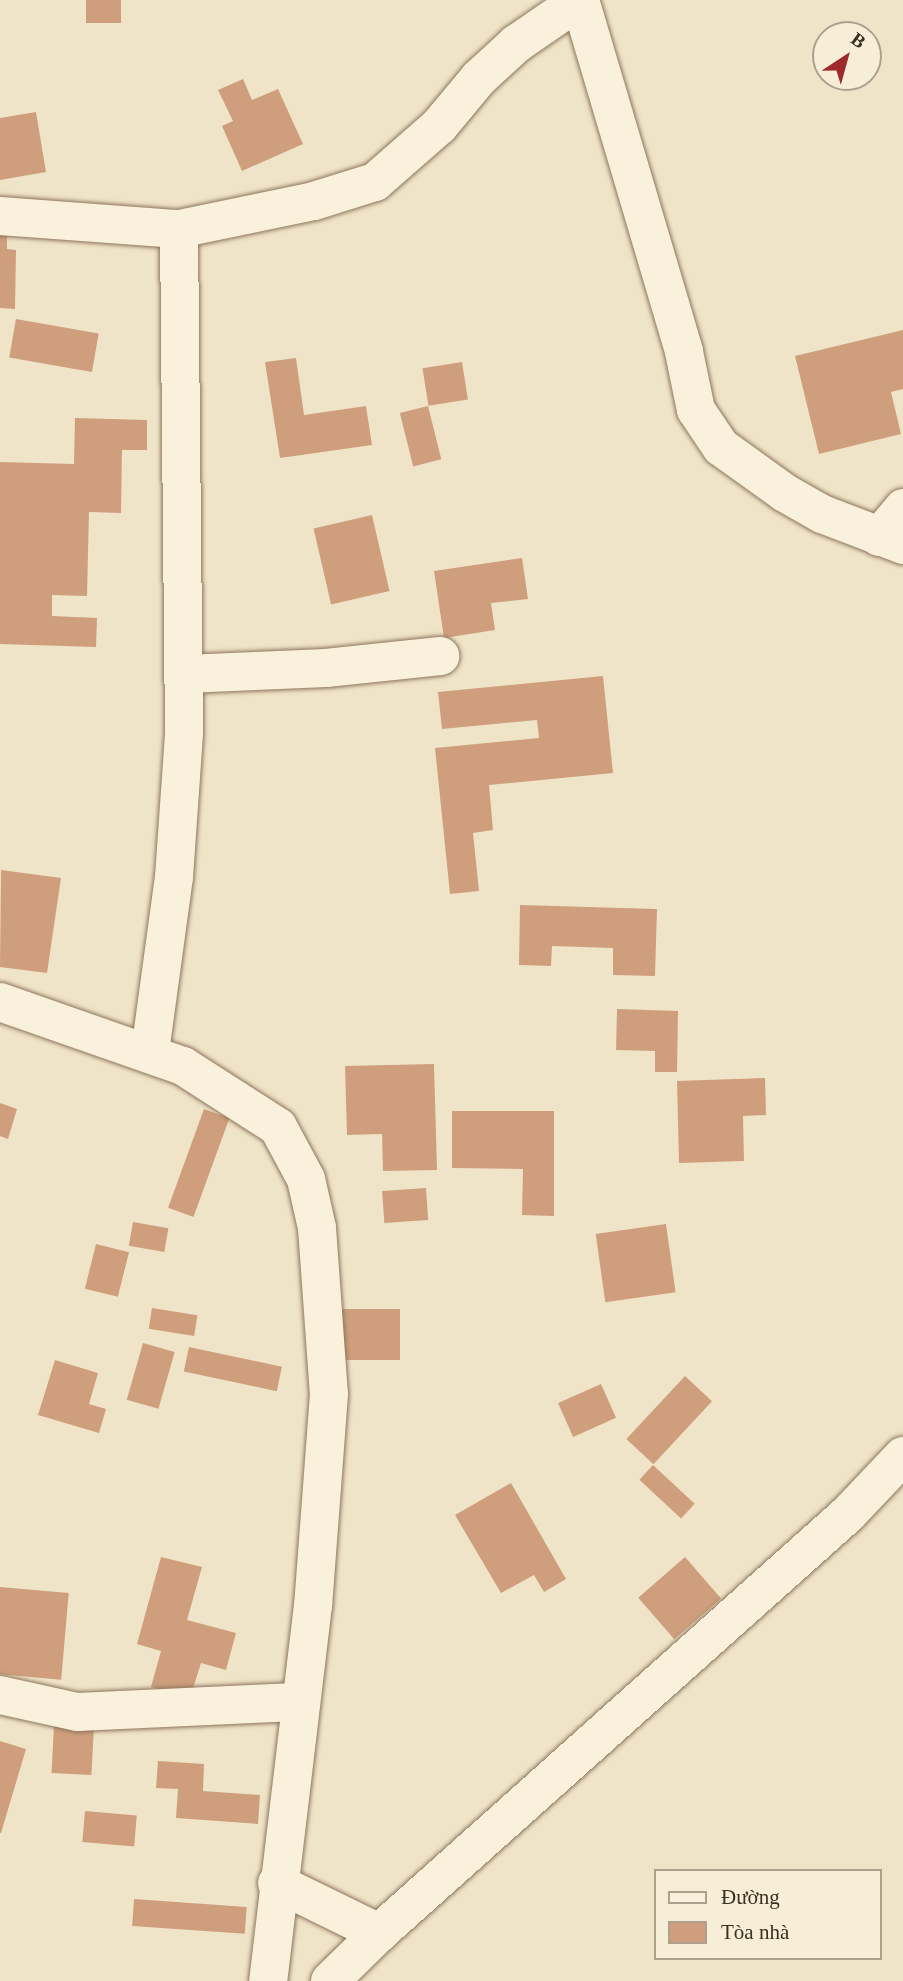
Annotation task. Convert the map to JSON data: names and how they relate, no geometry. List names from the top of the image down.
{
  "legend": ["Đường", "Tòa nhà"],
  "north": "top right"
}
